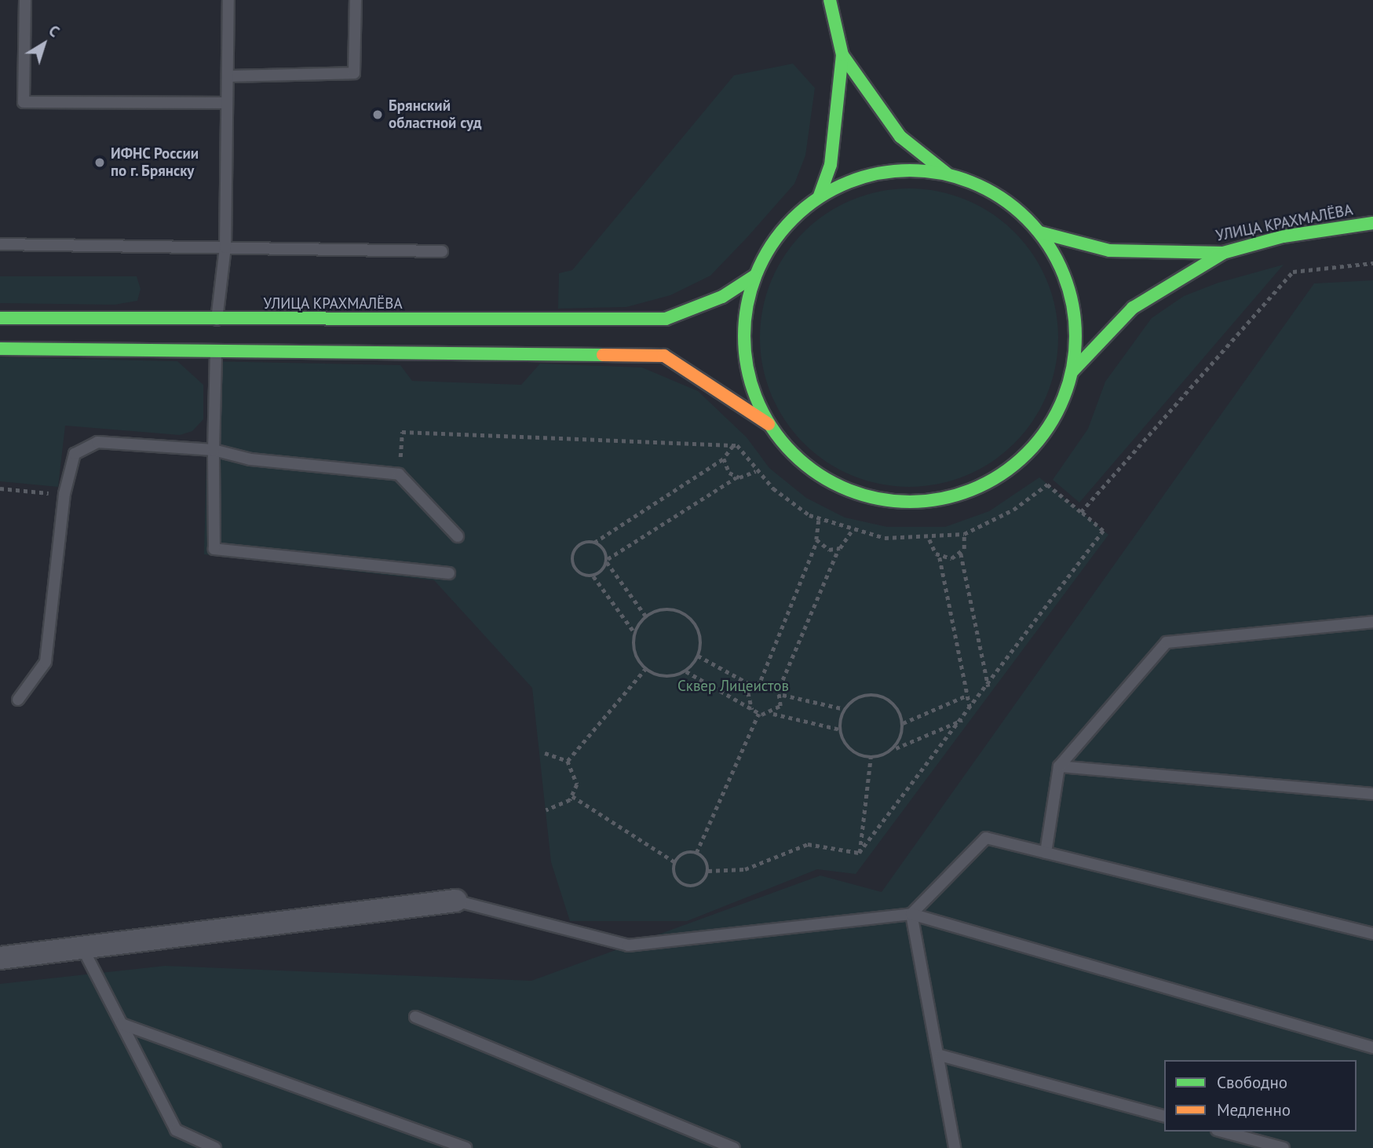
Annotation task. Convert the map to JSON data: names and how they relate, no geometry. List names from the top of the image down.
{
  "streets": {
    "main road": ["УЛИЦА КРАХМАЛЁВА"]
  },
  "parks": ["Сквер Лицеистов"],
  "places": ["Брянский областной суд", "ИФНС России по г. Брянску"],
  "legend": ["Свободно", "Медленно"],
  "north": "top right"
}
